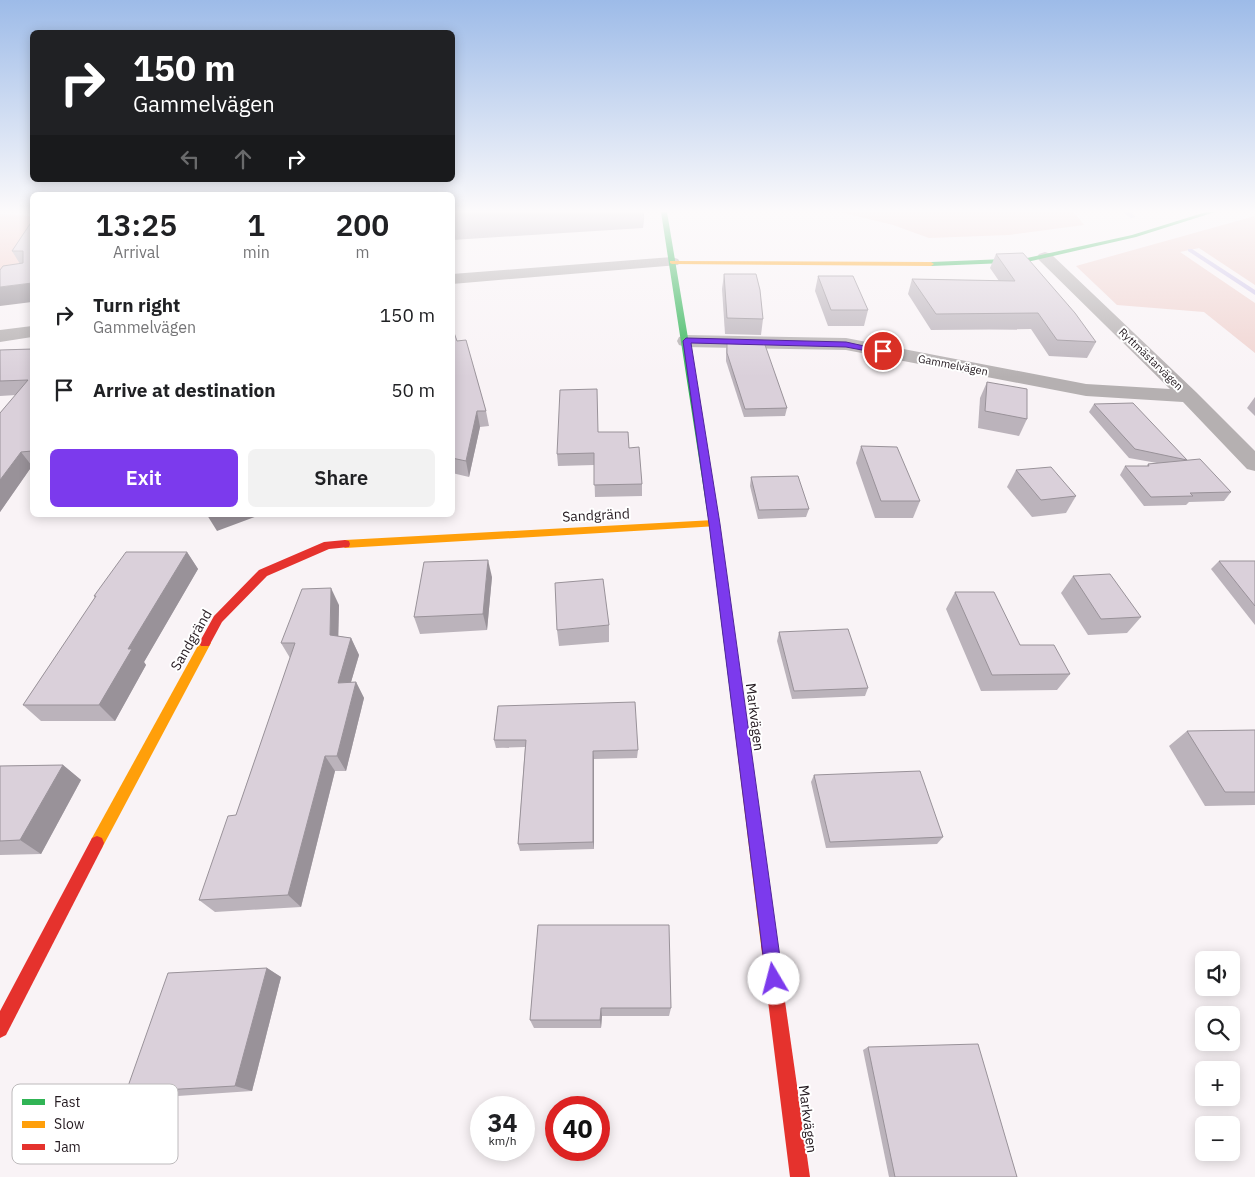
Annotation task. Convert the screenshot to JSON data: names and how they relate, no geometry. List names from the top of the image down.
{
  "streets": {
    "street": [
      "Ryttmästarvägen",
      "Gammelvägen",
      "Sandgränd",
      "Markvägen"
    ]
  },
  "crossings": [
    ["Ryttmästarvägen", "Gammelvägen"],
    ["Gammelvägen", "Markvägen"],
    ["Sandgränd", "Markvägen"]
  ],
  "legend": ["Fast", "Slow", "Jam"],
  "page": {
    "turn": ["150 m", "Gammelvägen"],
    "eta": [
      "13:25",
      "Arrival",
      "1",
      "min",
      "200",
      "m"
    ],
    "list": [
      {
        "name": "Turn right",
        "note": "Gammelvägen",
        "value": "150 m"
      },
      {
        "name": "Arrive at destination",
        "value": "50 m"
      }
    ],
    "buttons": ["Exit", "Share"],
    "map_buttons": ["+", "−"],
    "speed": "34 km/h",
    "limit": "40"
  }
}
